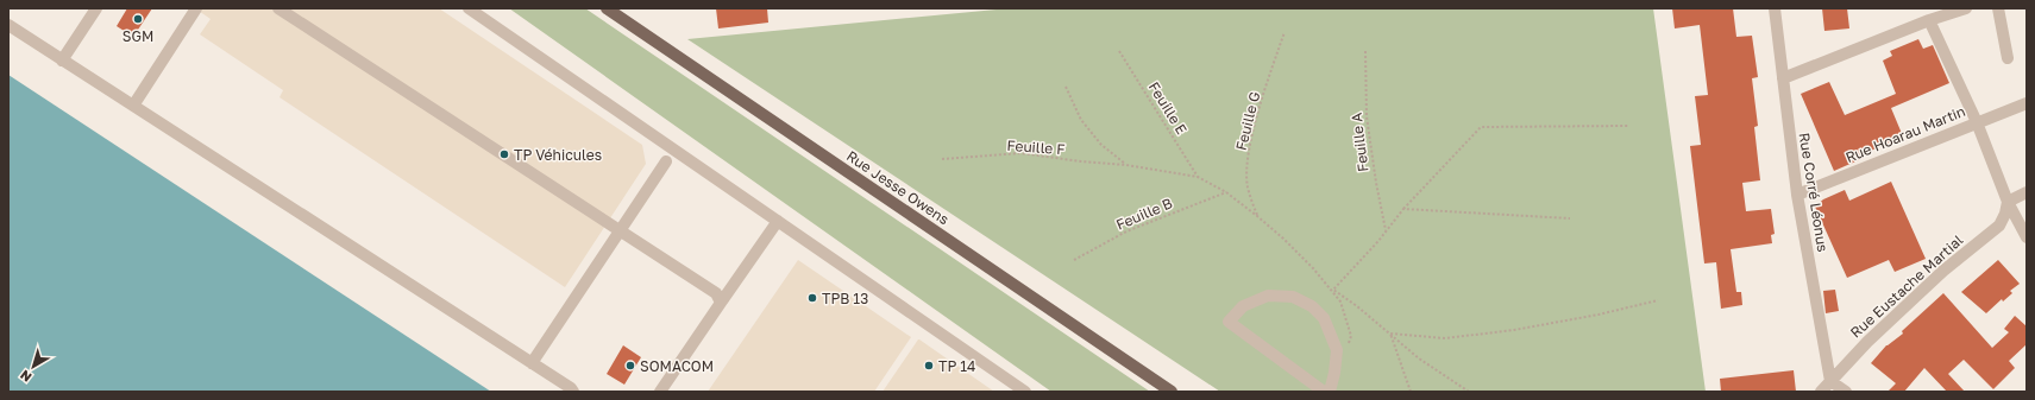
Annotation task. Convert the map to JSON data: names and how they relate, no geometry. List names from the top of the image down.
{
  "streets": {
    "main road": ["Rue Jesse Owens"],
    "lane": ["Rue Hoarau Martin", "Rue Corré Léonus", "Rue Eustache Martial"],
    "path": [
      "Feuille E",
      "Feuille G",
      "Feuille A",
      "Feuille F",
      "Feuille B"
    ]
  },
  "crossings": [
    ["Feuille E", "Feuille F"],
    ["Rue Hoarau Martin", "Rue Corré Léonus"],
    ["Rue Corré Léonus", "Rue Eustache Martial"]
  ],
  "places": [
    "SGM",
    "TP Véhicules",
    "TPB 13",
    "SOMACOM",
    "TP 14"
  ],
  "north": "bottom left"
}
